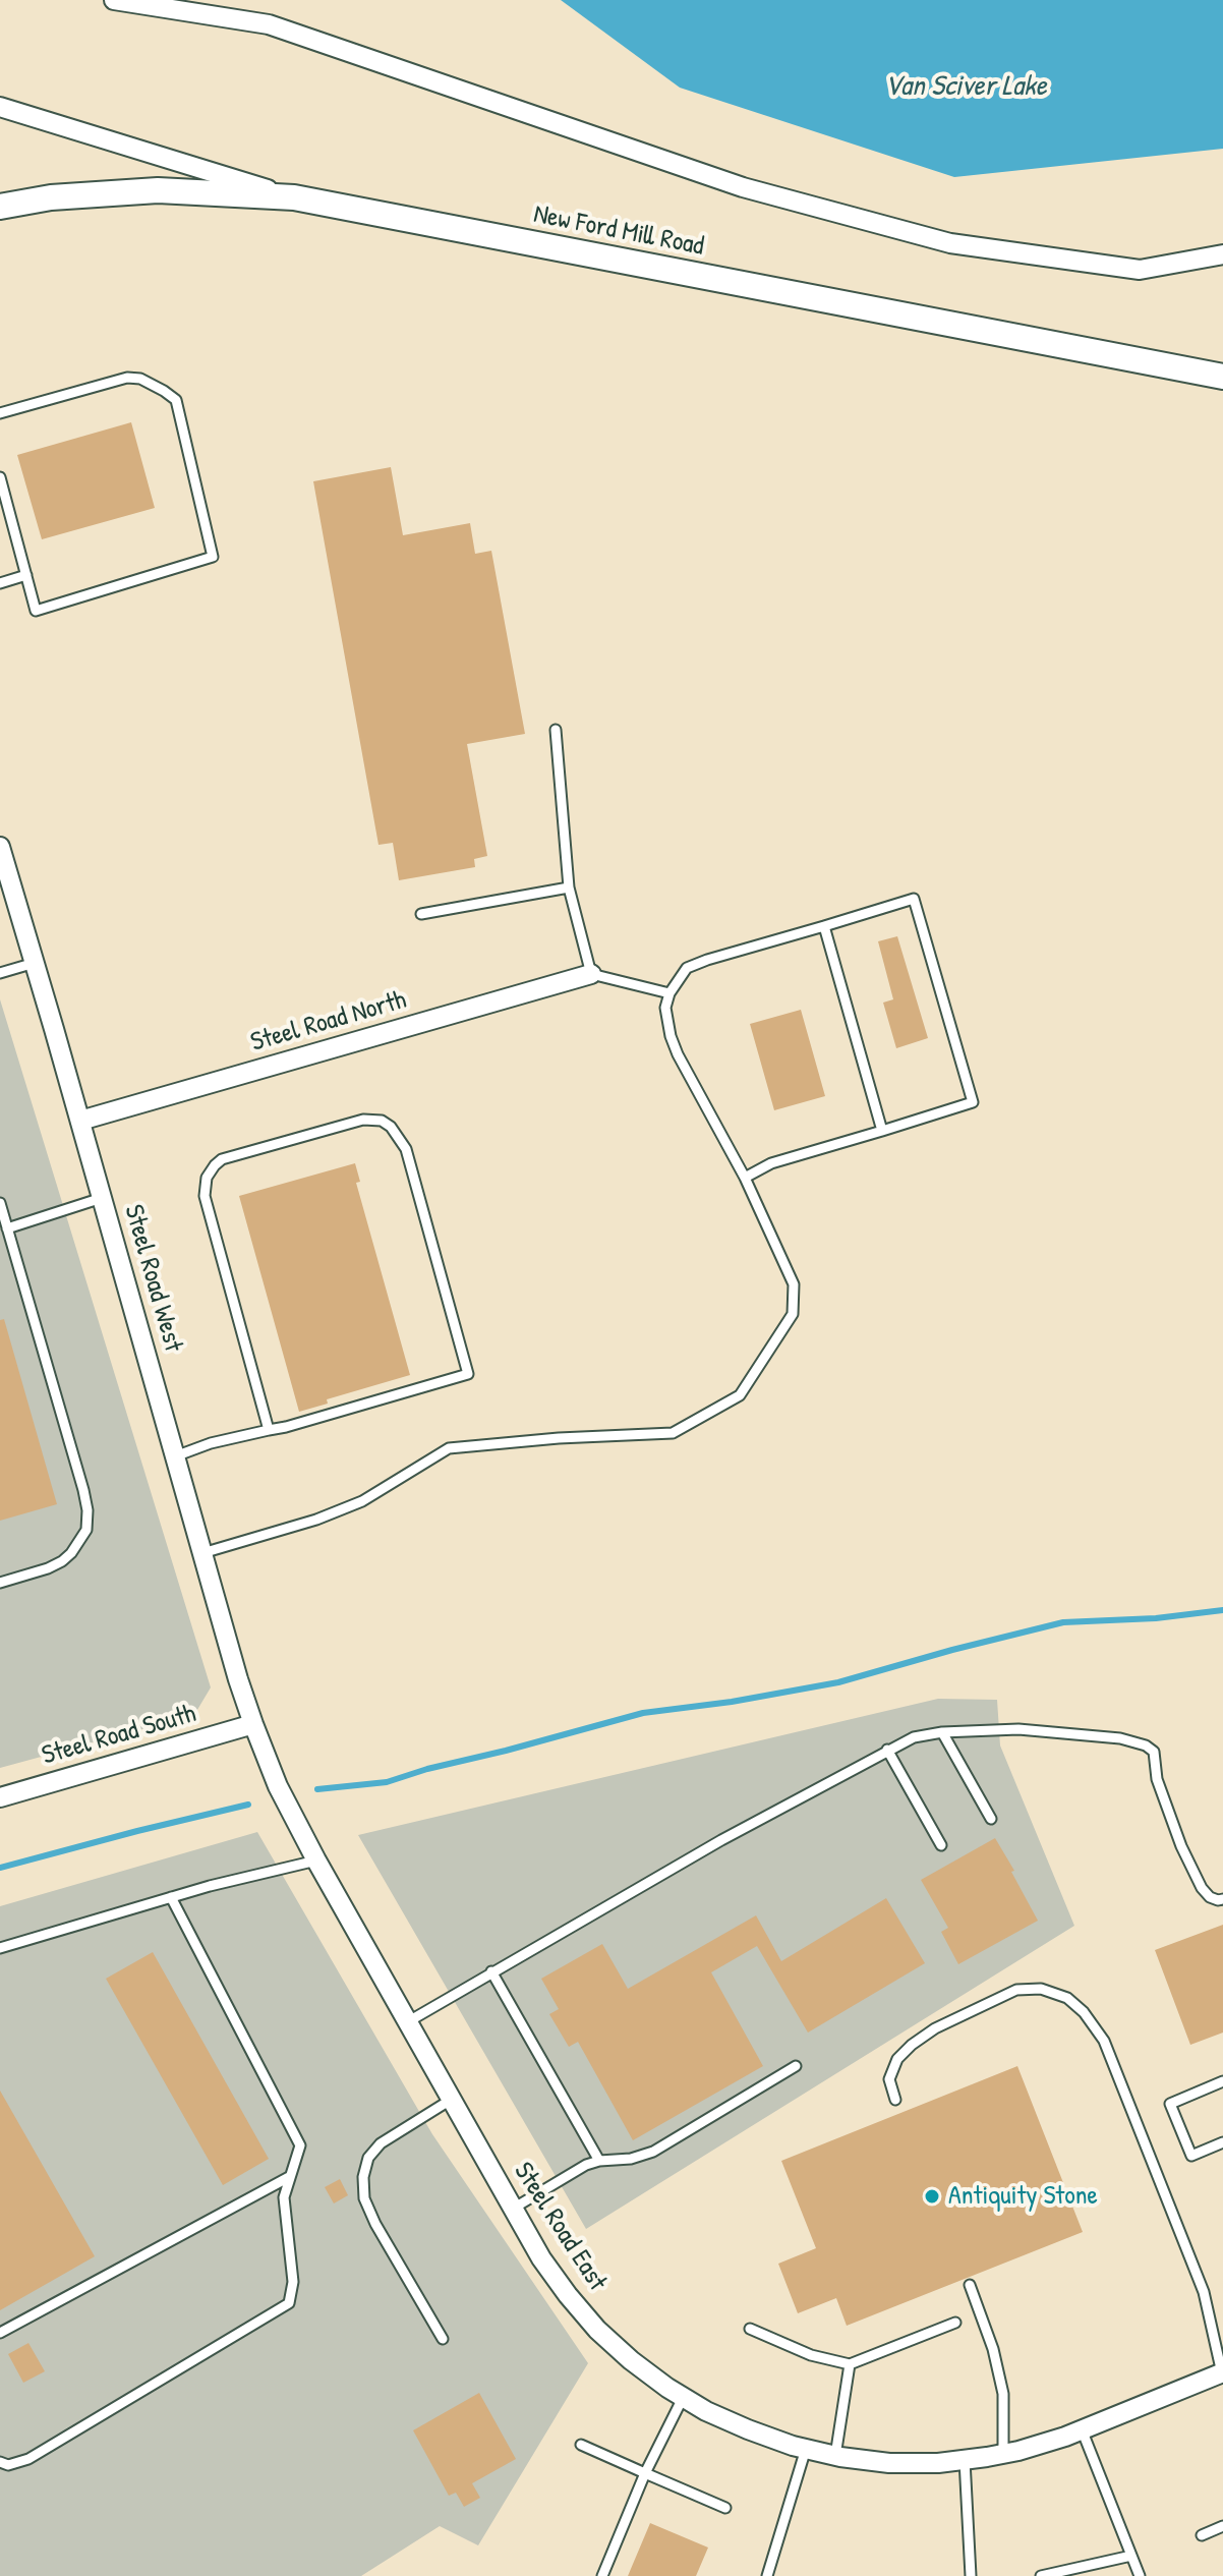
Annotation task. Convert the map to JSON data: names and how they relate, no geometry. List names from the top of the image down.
{
  "streets": {
    "street": [
      "New Ford Mill Road",
      "Steel Road North",
      "Steel Road West",
      "Steel Road South",
      "Steel Road East"
    ]
  },
  "crossings": [
    ["Steel Road North", "Steel Road West"],
    ["Steel Road West", "Steel Road South"],
    ["Steel Road West", "Steel Road East"],
    ["Steel Road South", "Steel Road East"]
  ],
  "water": ["Van Sciver Lake"],
  "places": ["Antiquity Stone"]
}
